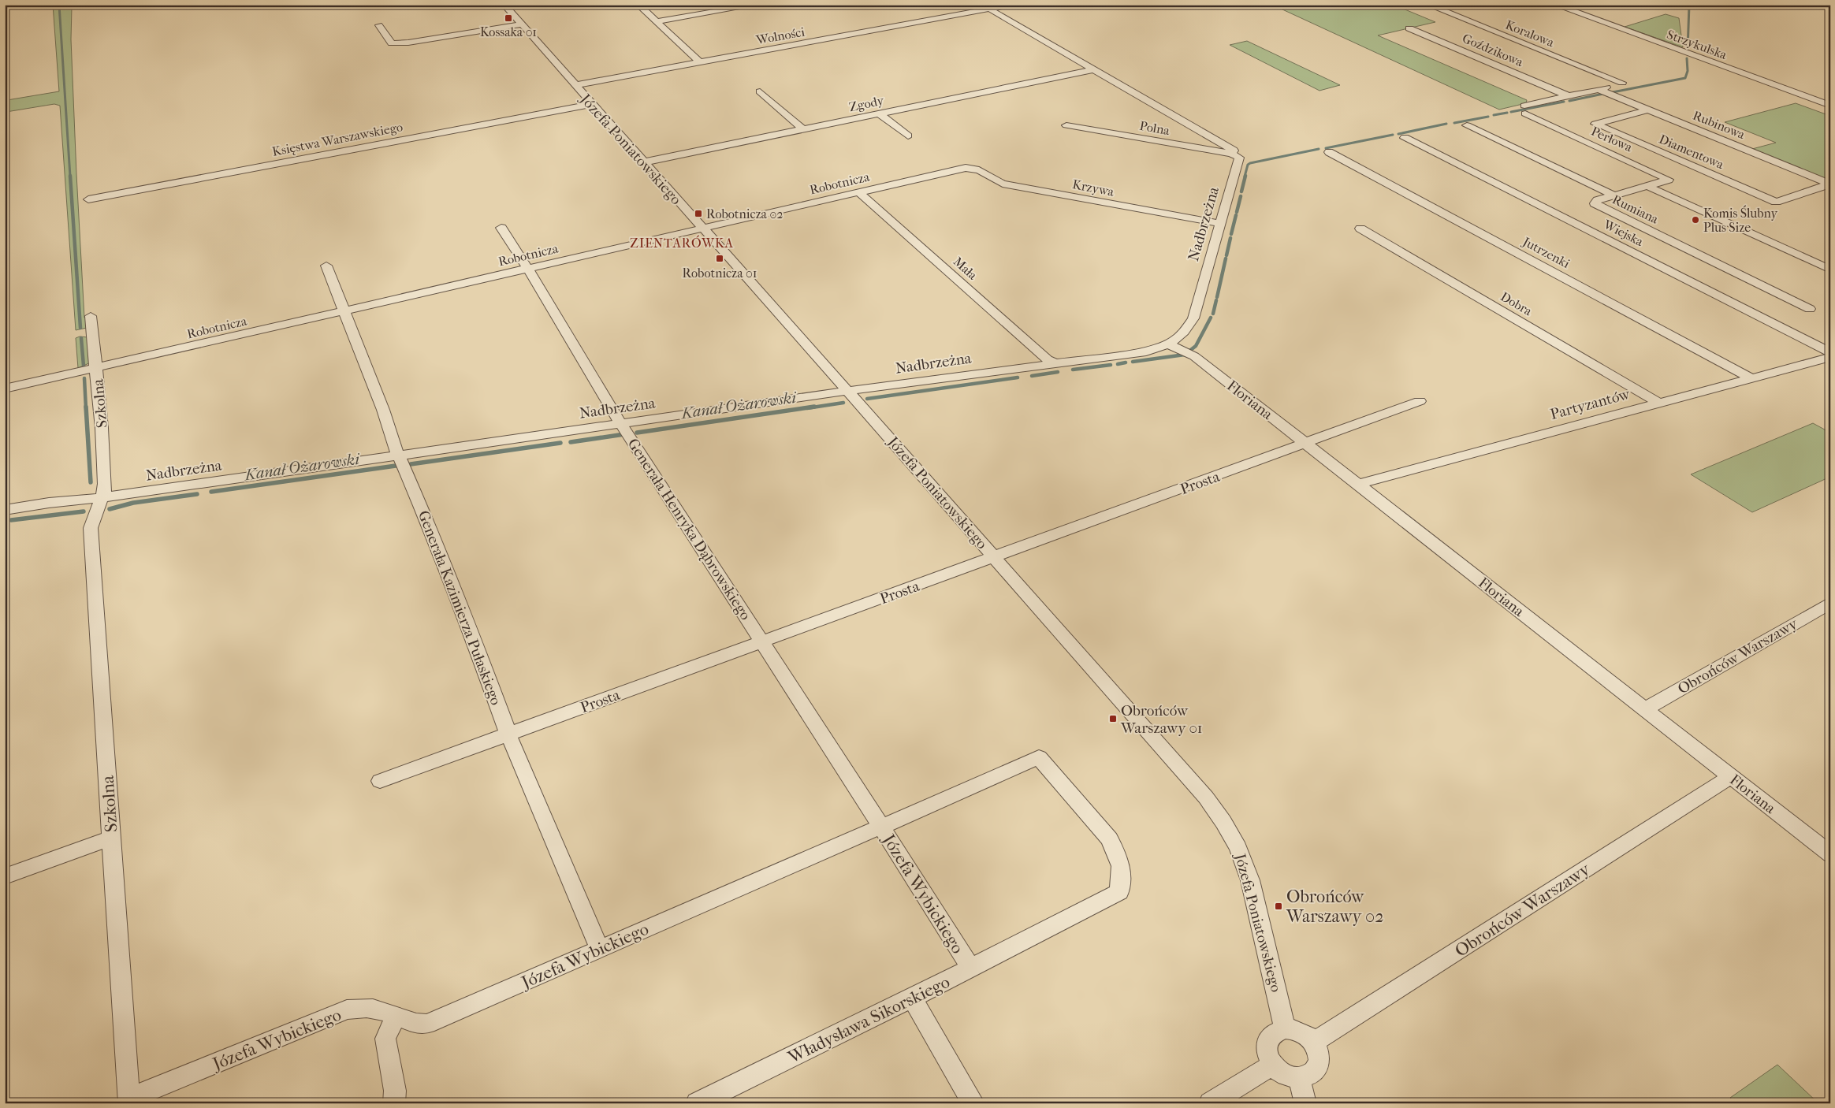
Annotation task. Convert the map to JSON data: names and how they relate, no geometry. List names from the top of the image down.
{
  "streets": {
    "street": [
      "Koralowa",
      "Wolności",
      "Strzykulska",
      "Goździkowa",
      "Zgody",
      "Rubinowa",
      "Polna",
      "Księstwa Warszawskiego",
      "Perłowa",
      "Józefa Poniatowskiego",
      "Diamentowa",
      "Robotnicza",
      "Krzywa",
      "Rumiana",
      "Nadbrzeżna",
      "Wiejska",
      "Jutrzenki",
      "Mała",
      "Dobra",
      "Floriana",
      "Szkolna",
      "Partyzantów",
      "Prosta",
      "Generała Henryka Dąbrowskiego",
      "Generała Kazimierza Pułaskiego",
      "Obrońców Warszawy",
      "Józefa Wybickiego",
      "Władysława Sikorskiego"
    ]
  },
  "crossings": [
    ["Koralowa", "Rubinowa"],
    ["Wolności", "Józefa Poniatowskiego"],
    ["Goździkowa", "Perłowa"],
    ["Zgody", "Józefa Poniatowskiego"],
    ["Rubinowa", "Diamentowa"],
    ["Polna", "Nadbrzeżna"],
    ["Księstwa Warszawskiego", "Józefa Poniatowskiego"],
    ["Józefa Poniatowskiego", "Robotnicza"],
    ["Józefa Poniatowskiego", "Nadbrzeżna"],
    ["Józefa Poniatowskiego", "Prosta"],
    ["Józefa Poniatowskiego", "Obrońców Warszawy"],
    ["Robotnicza", "Krzywa"],
    ["Robotnicza", "Mała"],
    ["Robotnicza", "Szkolna"],
    ["Robotnicza", "Generała Henryka Dąbrowskiego"],
    ["Robotnicza", "Generała Kazimierza Pułaskiego"],
    ["Krzywa", "Nadbrzeżna"],
    ["Nadbrzeżna", "Mała"],
    ["Nadbrzeżna", "Floriana"],
    ["Nadbrzeżna", "Szkolna"],
    ["Nadbrzeżna", "Generała Henryka Dąbrowskiego"],
    ["Nadbrzeżna", "Generała Kazimierza Pułaskiego"],
    ["Wiejska", "Partyzantów"],
    ["Jutrzenki", "Partyzantów"],
    ["Dobra", "Partyzantów"],
    ["Floriana", "Partyzantów"],
    ["Floriana", "Prosta"],
    ["Floriana", "Obrońców Warszawy"],
    ["Szkolna", "Józefa Wybickiego"],
    ["Prosta", "Generała Henryka Dąbrowskiego"],
    ["Prosta", "Generała Kazimierza Pułaskiego"],
    ["Generała Henryka Dąbrowskiego", "Józefa Wybickiego"],
    ["Generała Henryka Dąbrowskiego", "Władysława Sikorskiego"],
    ["Generała Kazimierza Pułaskiego", "Józefa Wybickiego"],
    ["Józefa Wybickiego", "Władysława Sikorskiego"]
  ],
  "districts": ["ZIENTARÓWKA"],
  "water": ["Kanał Ożarowski"],
  "places": {
    "transit": [
      "Kossaka 01",
      "Robotnicza 02",
      "Robotnicza 01",
      "Obrońców Warszawy 01",
      "Obrońców Warszawy 02"
    ],
    "other": ["Komis Ślubny Plus Size"]
  }
}
